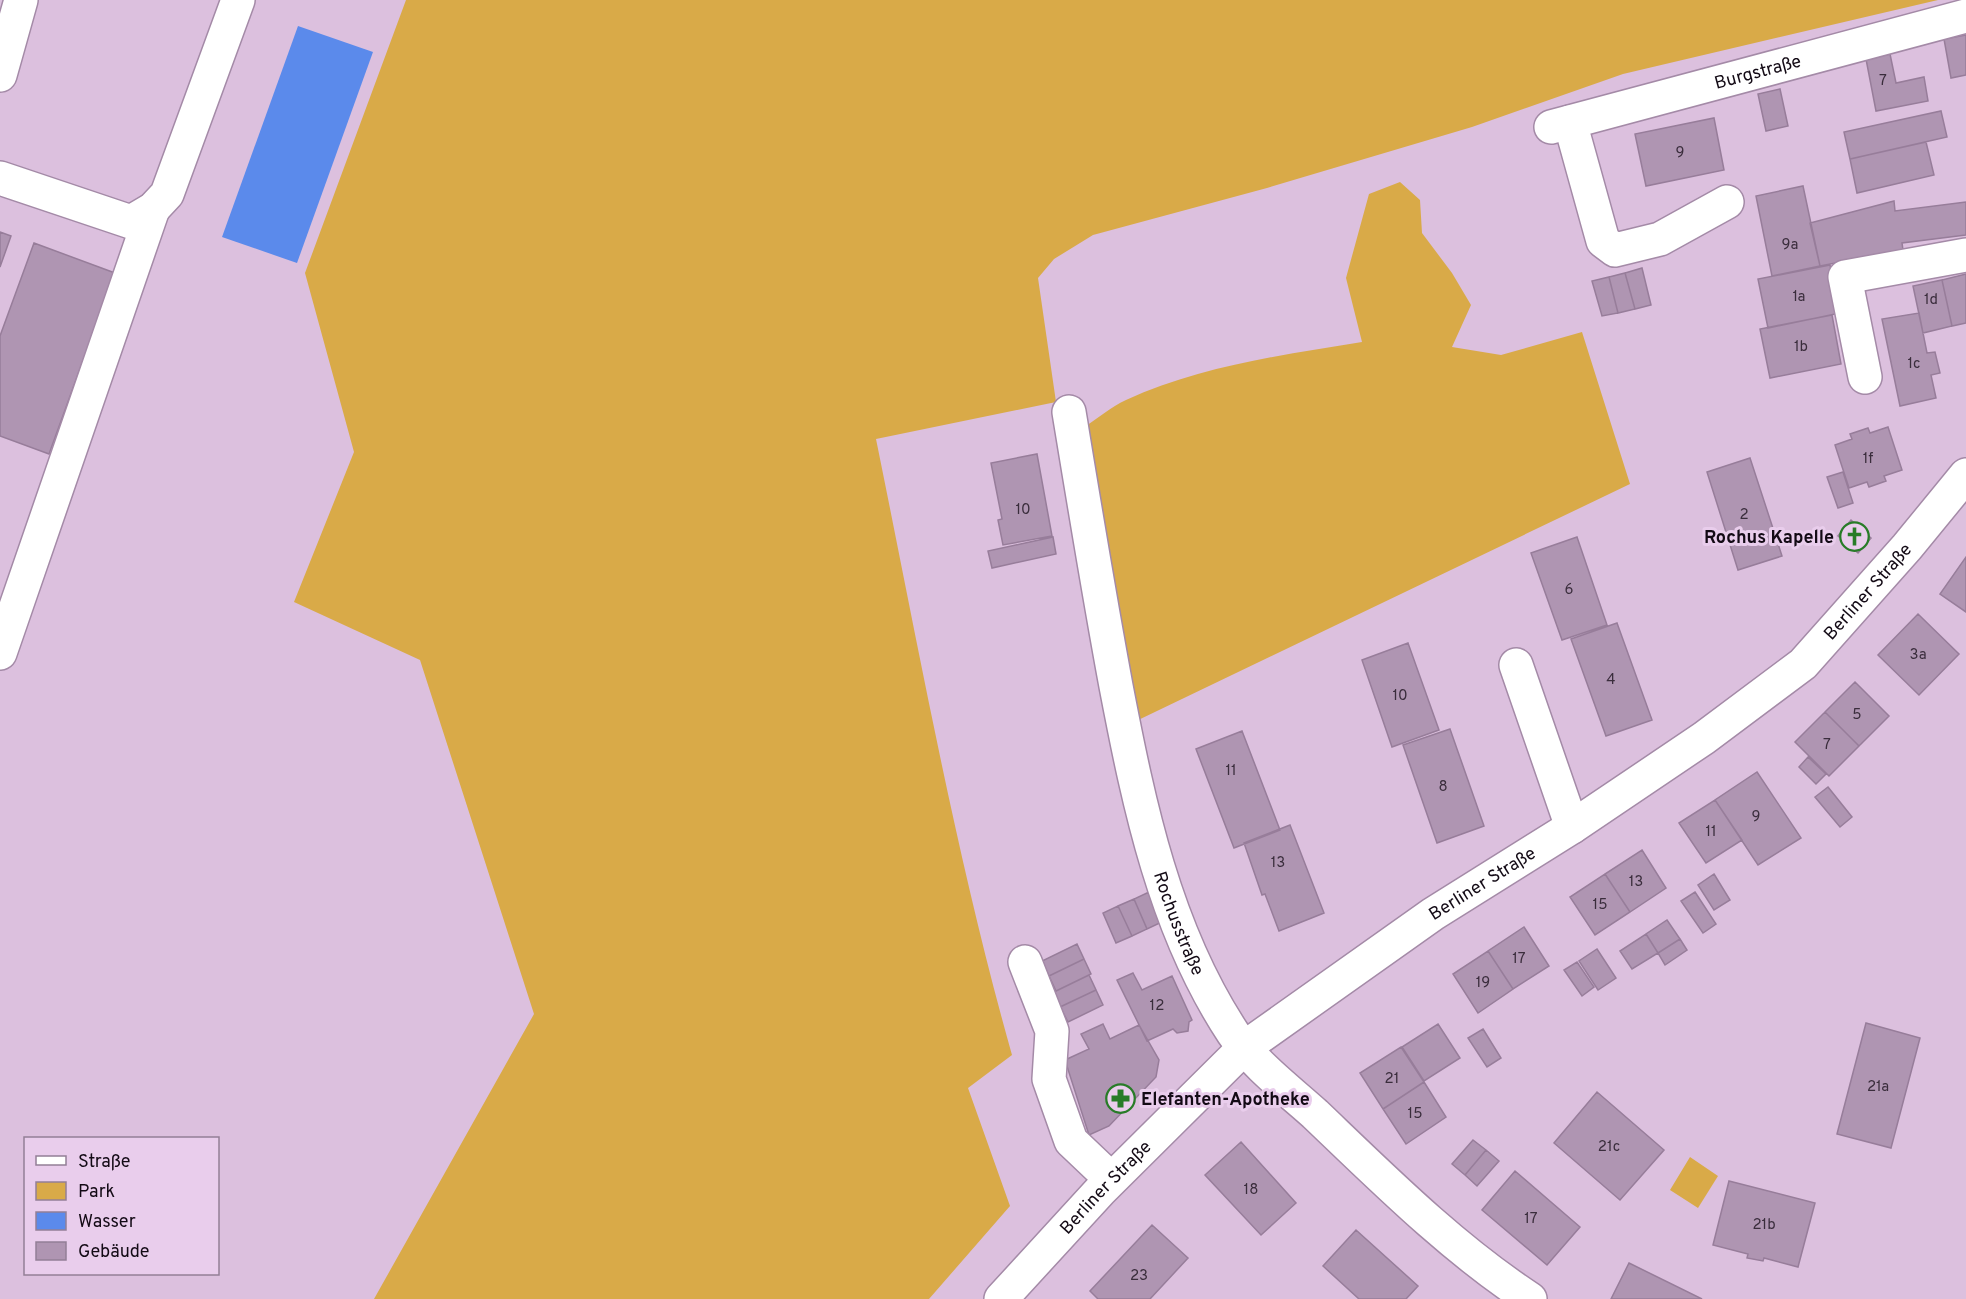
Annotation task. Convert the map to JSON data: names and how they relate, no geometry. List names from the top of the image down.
{
  "streets": {
    "street": ["Burgstraße", "Berliner Straße", "Rochusstraße"]
  },
  "crossings": [
    ["Berliner Straße", "Rochusstraße"]
  ],
  "places": {
    "church": ["Rochus Kapelle"],
    "pharmacy": ["Elefanten-Apotheke"]
  },
  "house_numbers": [
    "7",
    "9",
    "9a",
    "1a",
    "1d",
    "1b",
    "1c",
    "1f",
    "10",
    "2",
    "6",
    "3a",
    "4",
    "10",
    "5",
    "7",
    "11",
    "8",
    "9",
    "11",
    "13",
    "13",
    "15",
    "17",
    "19",
    "12",
    "21",
    "21a",
    "15",
    "21c",
    "18",
    "17",
    "21b",
    "23"
  ],
  "legend": [
    "Straße",
    "Park",
    "Wasser",
    "Gebäude"
  ]
}
